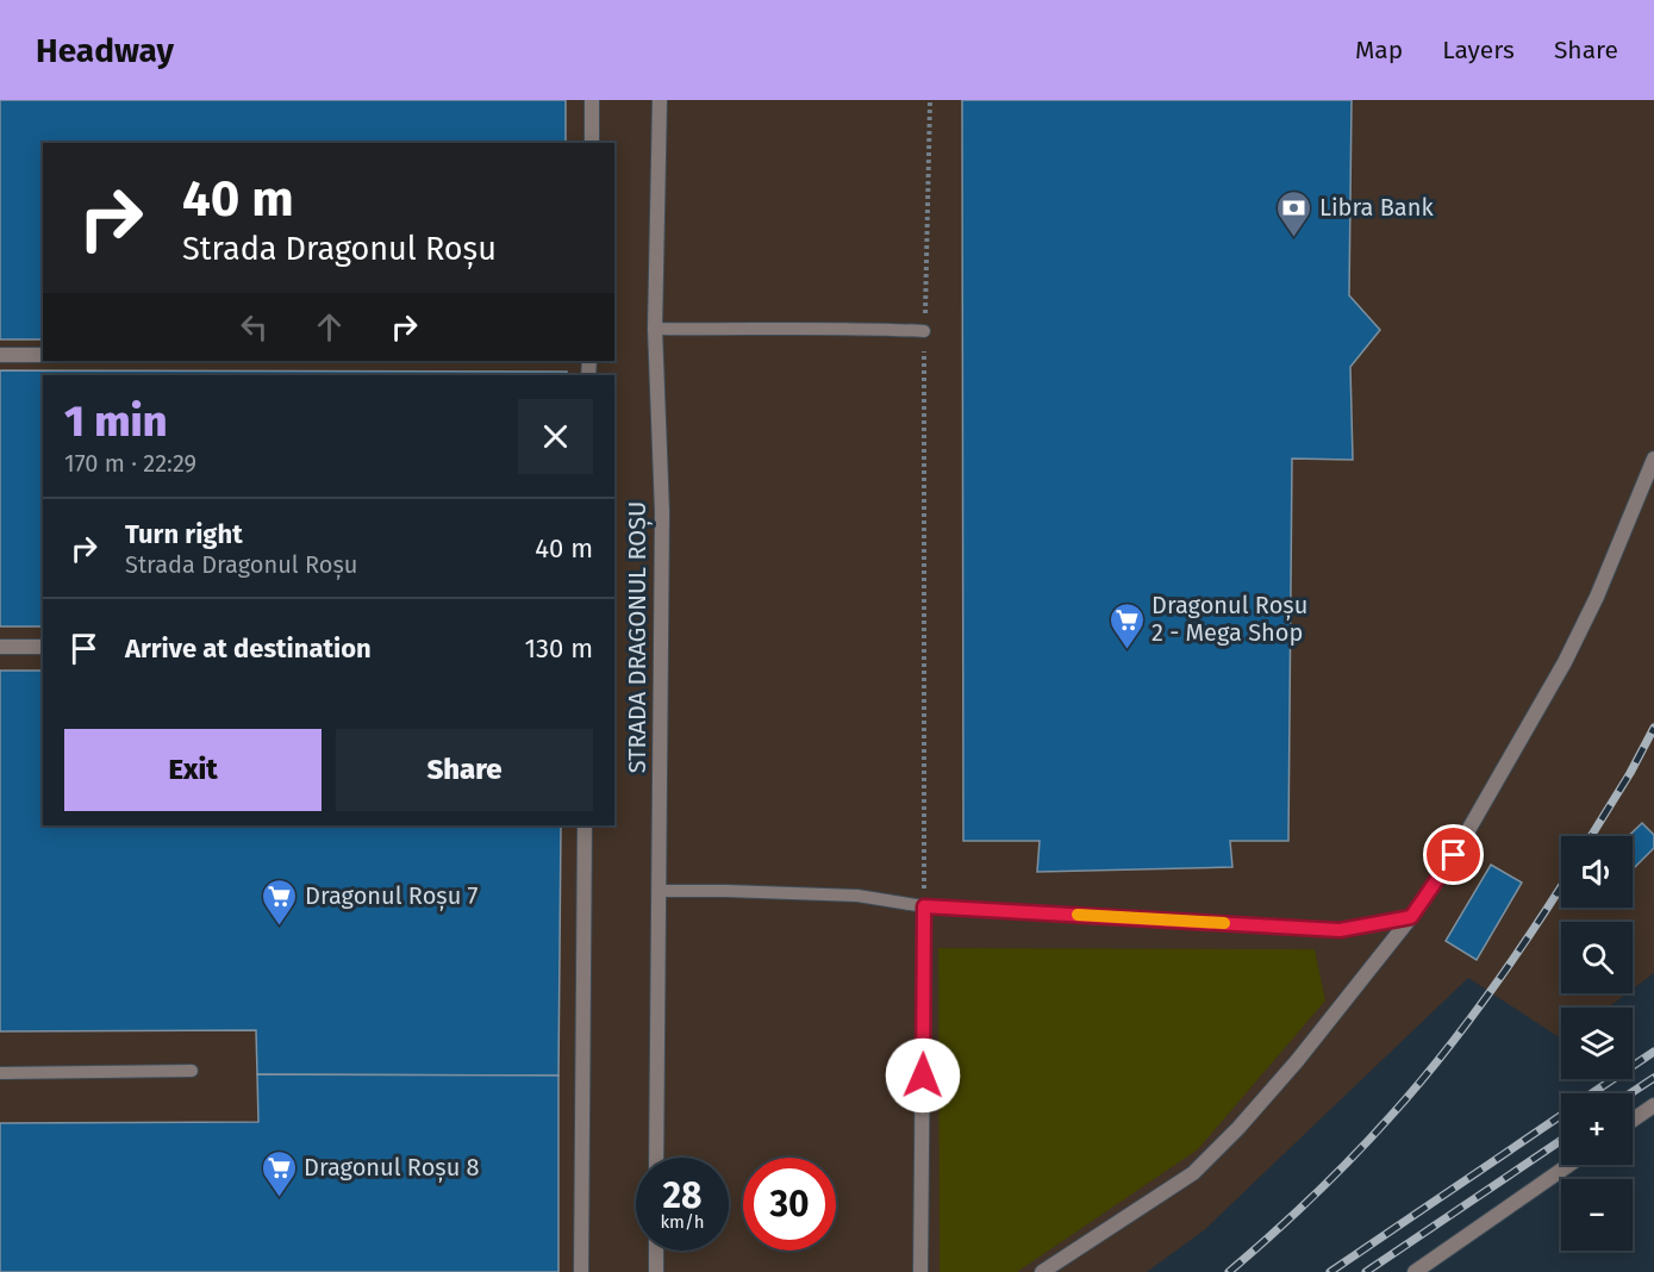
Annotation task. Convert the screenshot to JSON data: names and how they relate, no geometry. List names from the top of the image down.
{
  "streets": {
    "street": ["STRADA DRAGONUL ROȘU"]
  },
  "places": {
    "bank": ["Libra Bank"],
    "supermarket": ["Dragonul Roșu 2 - Mega Shop", "Dragonul Roșu 7", "Dragonul Roșu 8"]
  },
  "page": {
    "header": "Headway",
    "nav": ["Map", "Layers", "Share"],
    "turn": ["40 m", "Strada Dragonul Roșu"],
    "heading": ["1 min", "170 m · 22:29"],
    "list": [
      {
        "name": "Turn right",
        "note": "Strada Dragonul Roșu",
        "value": "40 m"
      },
      {
        "name": "Arrive at destination",
        "value": "130 m"
      }
    ],
    "buttons": ["Exit", "Share"],
    "map_buttons": ["+", "−"],
    "speed": "28 km/h",
    "limit": "30"
  }
}
